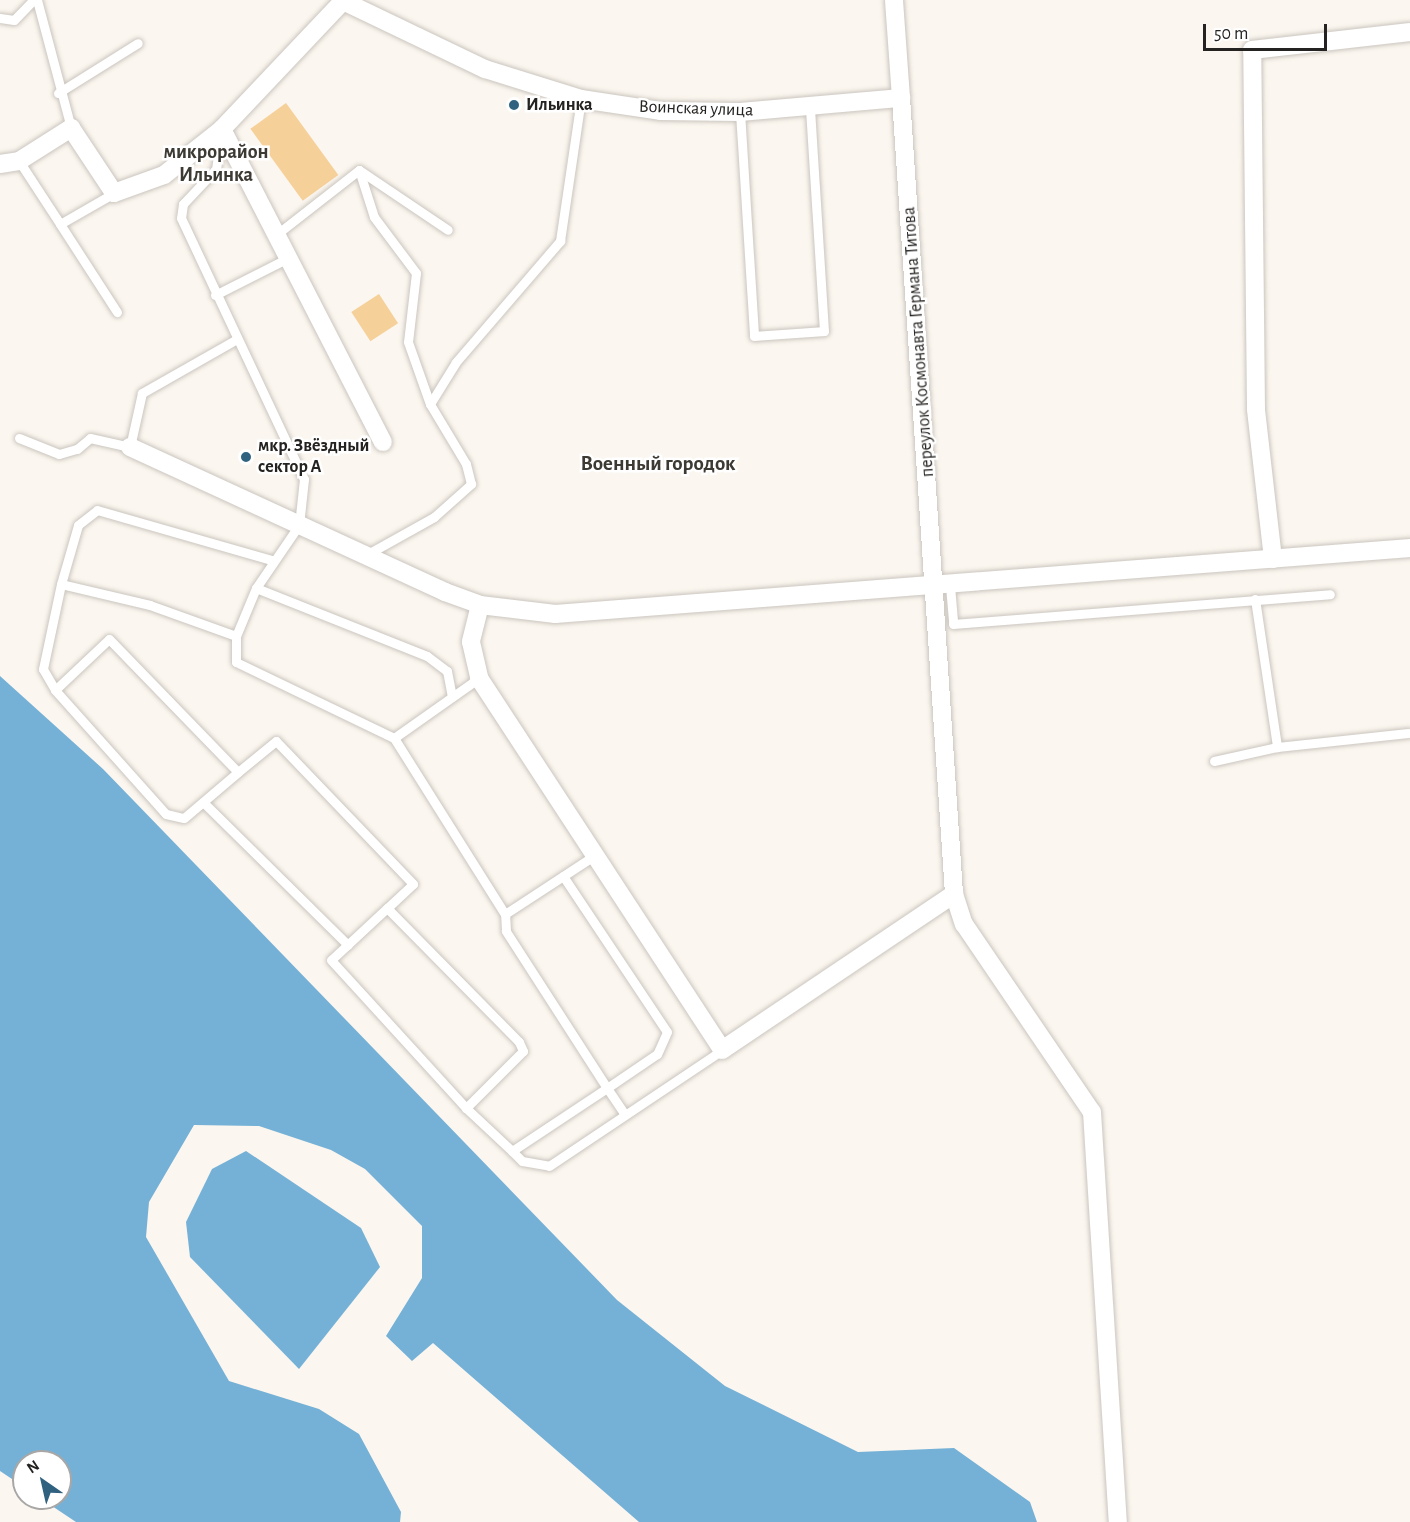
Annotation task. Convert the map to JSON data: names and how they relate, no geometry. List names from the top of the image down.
{
  "streets": {
    "street": ["Воинская улица", "переулок Космонавта Германа Титова"]
  },
  "crossings": [
    ["Воинская улица", "переулок Космонавта Германа Титова"]
  ],
  "districts": ["микрорайон Ильинка", "Военный городок"],
  "places": ["Ильинка", "мкр. Звёздный сектор А"],
  "scale_bar": "50 m",
  "north": "top left"
}
